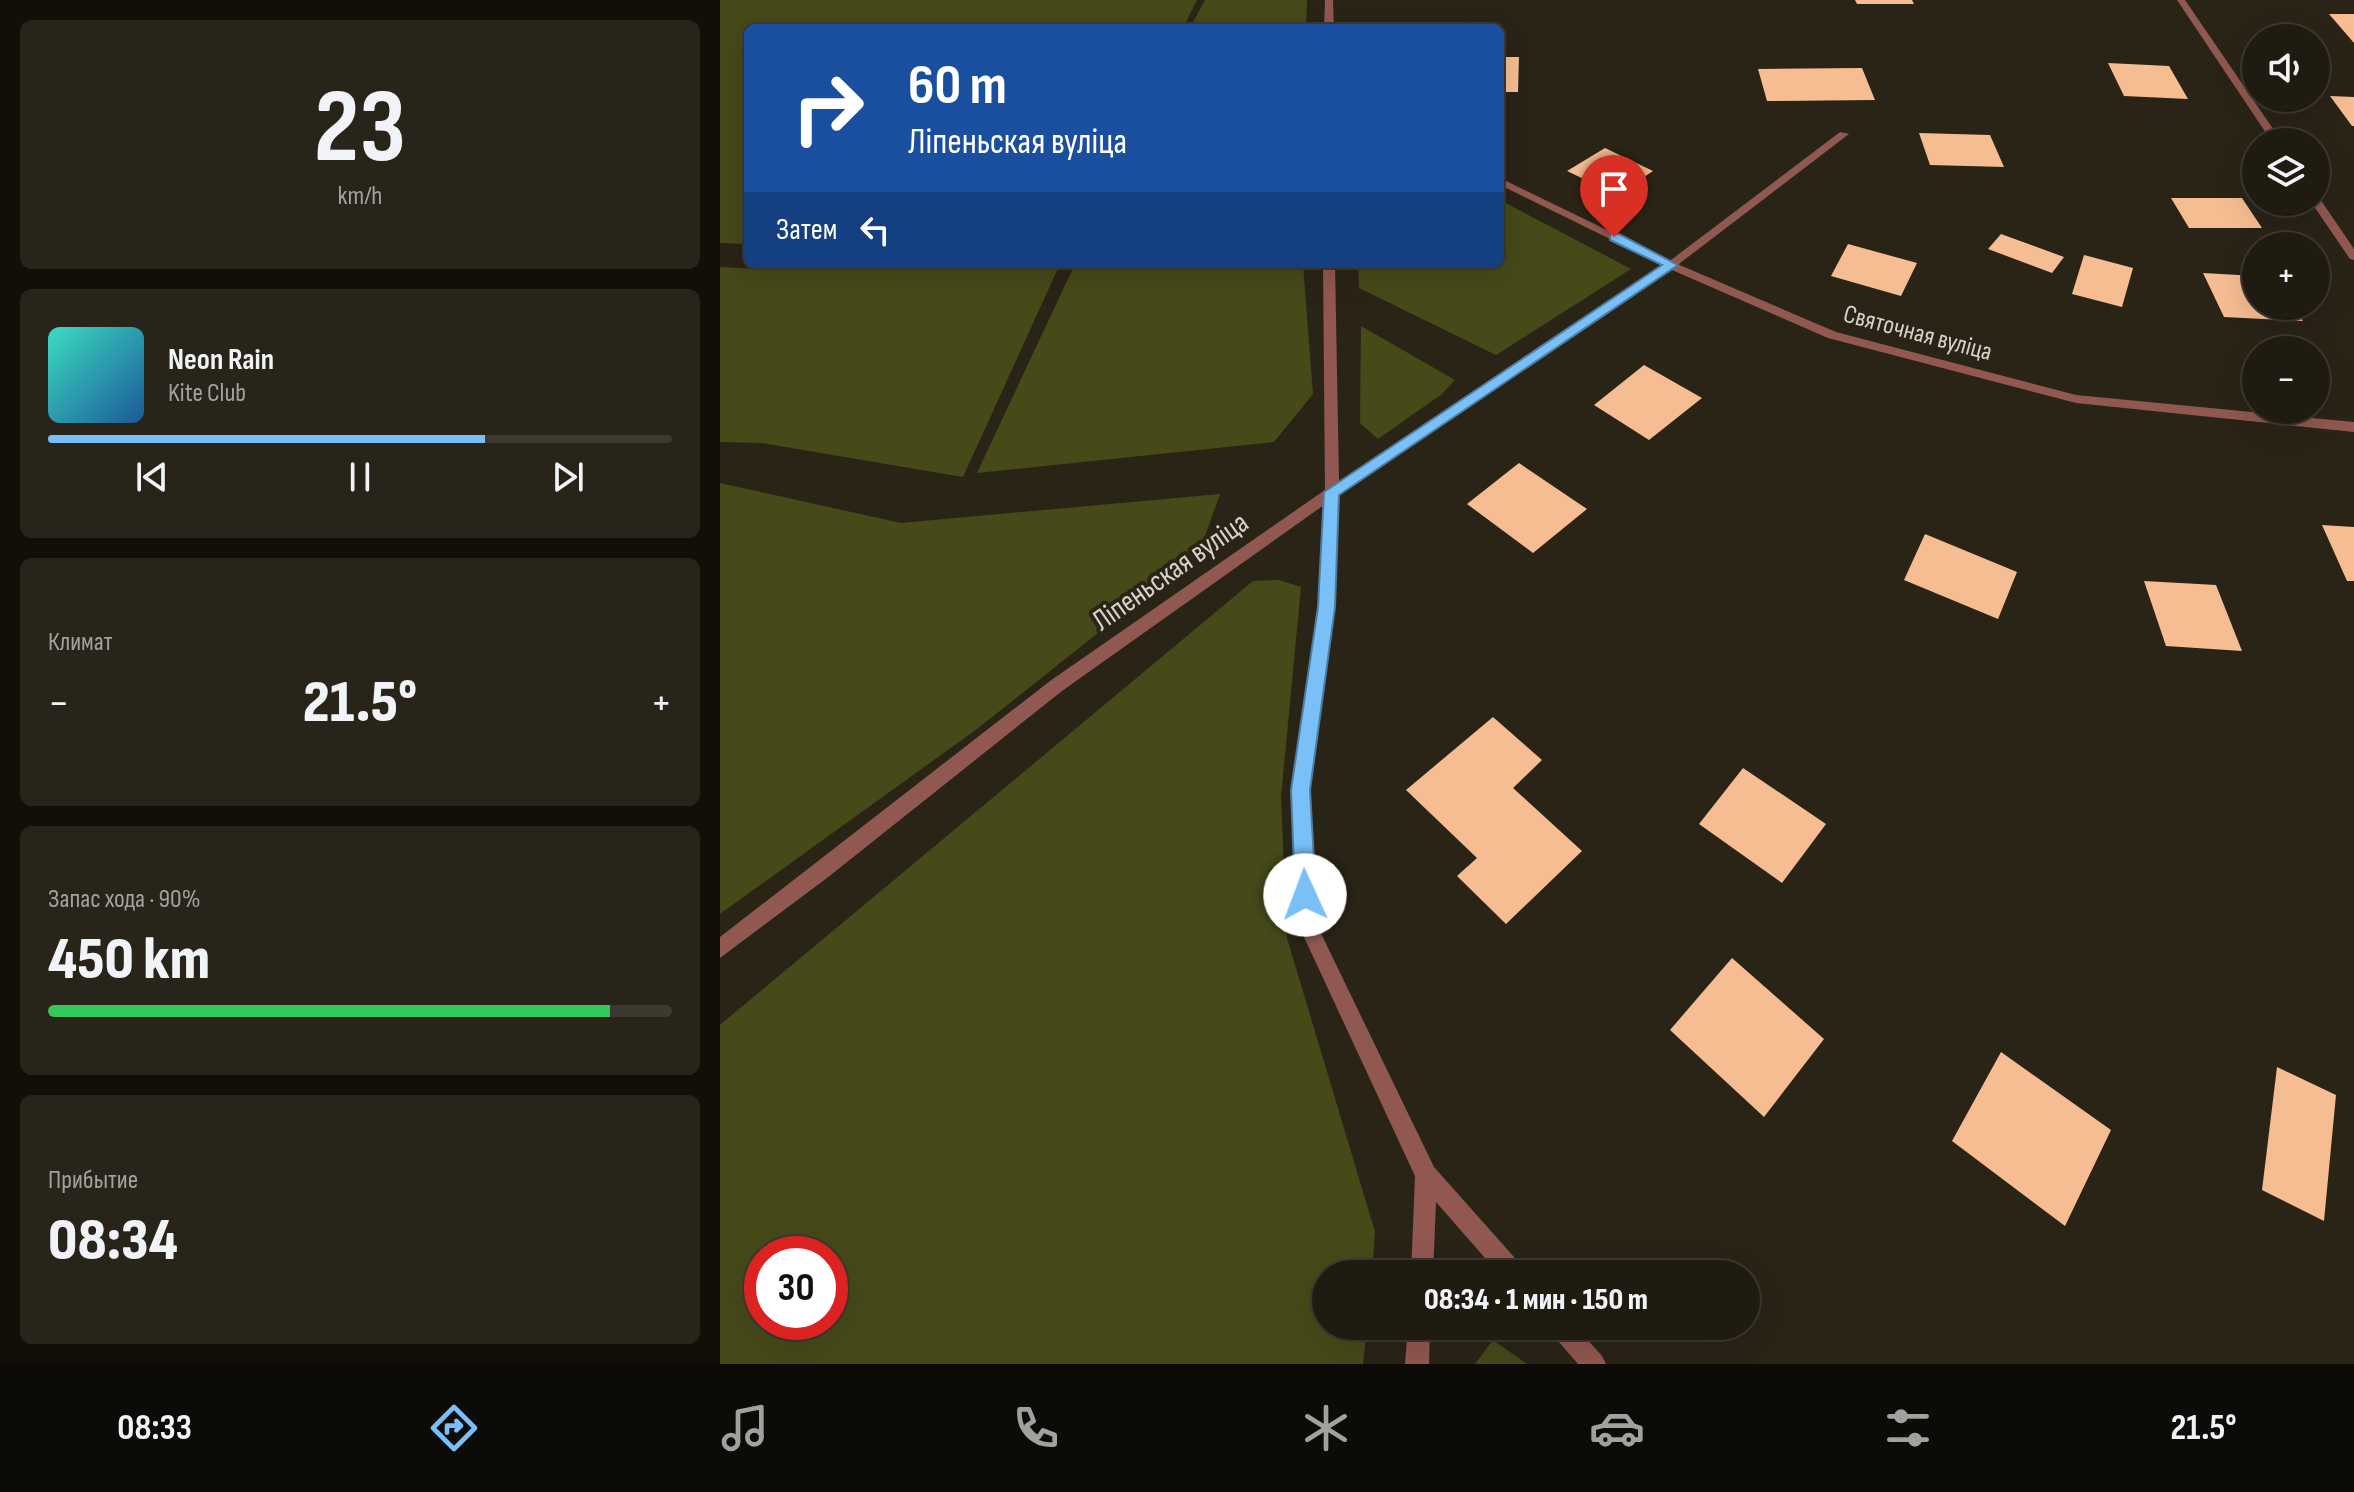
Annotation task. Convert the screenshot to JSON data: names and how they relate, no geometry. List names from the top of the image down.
{
  "streets": {
    "street": ["Святочная вуліца", "Ліпеньская вуліца"]
  },
  "crossings": [
    ["Святочная вуліца", "Ліпеньская вуліца"]
  ],
  "page": {
    "tile": [
      ["23", "km/h"],
      "Климат",
      ["Запас хода · 90%", "450 km"],
      ["Прибытие", "08:34"]
    ],
    "map_buttons": ["+", "−"],
    "turn": ["60 m", "Ліпеньская вуліца"],
    "then": "Затем",
    "song": ["Neon Rain", "Kite Club"],
    "heat": ["−", "21.5°", "+"],
    "limit": "30",
    "trip": "08:34 · 1 мин · 150 m",
    "tabs": ["08:33", "21.5°"]
  }
}
